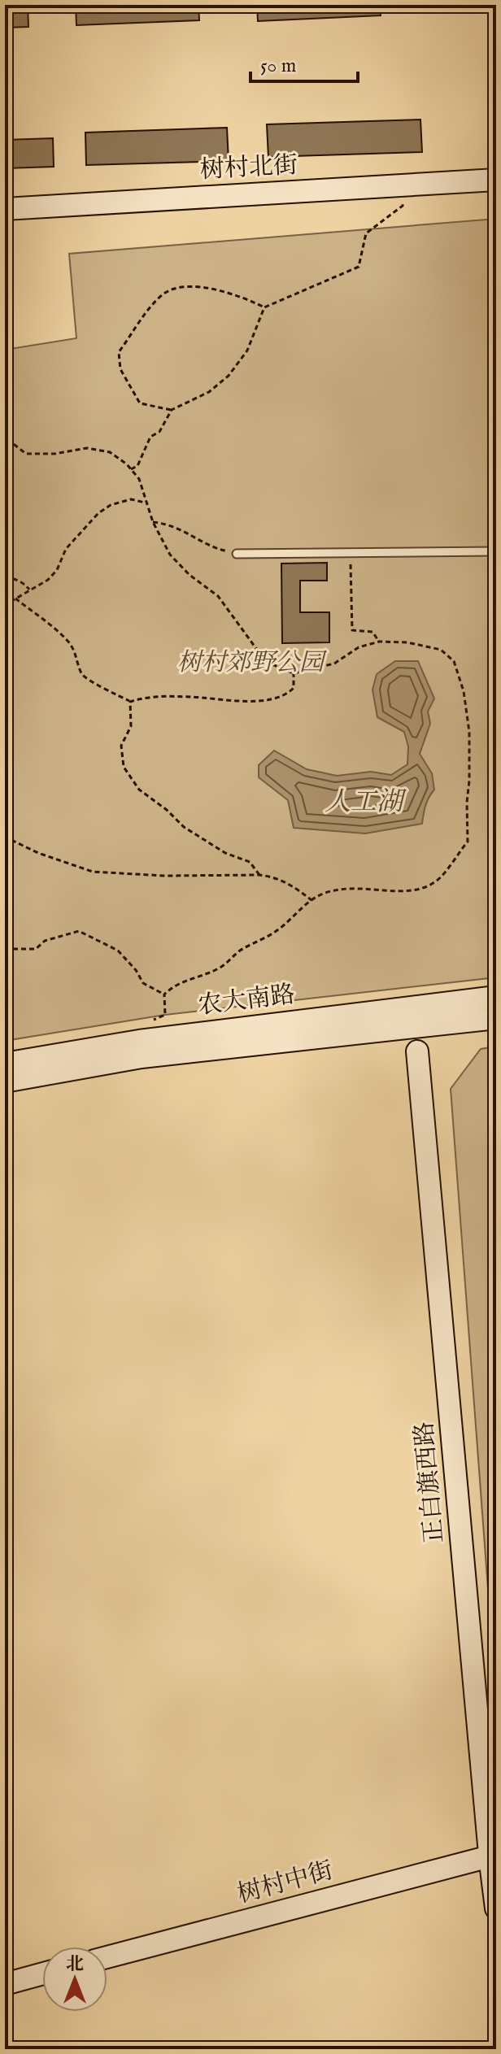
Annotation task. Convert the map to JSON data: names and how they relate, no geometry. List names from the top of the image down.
{
  "streets": {
    "street": [
      "树村北街",
      "农大南路",
      "正白旗西路",
      "树村中街"
    ]
  },
  "crossings": [
    ["正白旗西路", "树村中街"]
  ],
  "water": ["人工湖"],
  "parks": ["树村郊野公园"],
  "scale_bar": "50 m",
  "north": "top"
}
